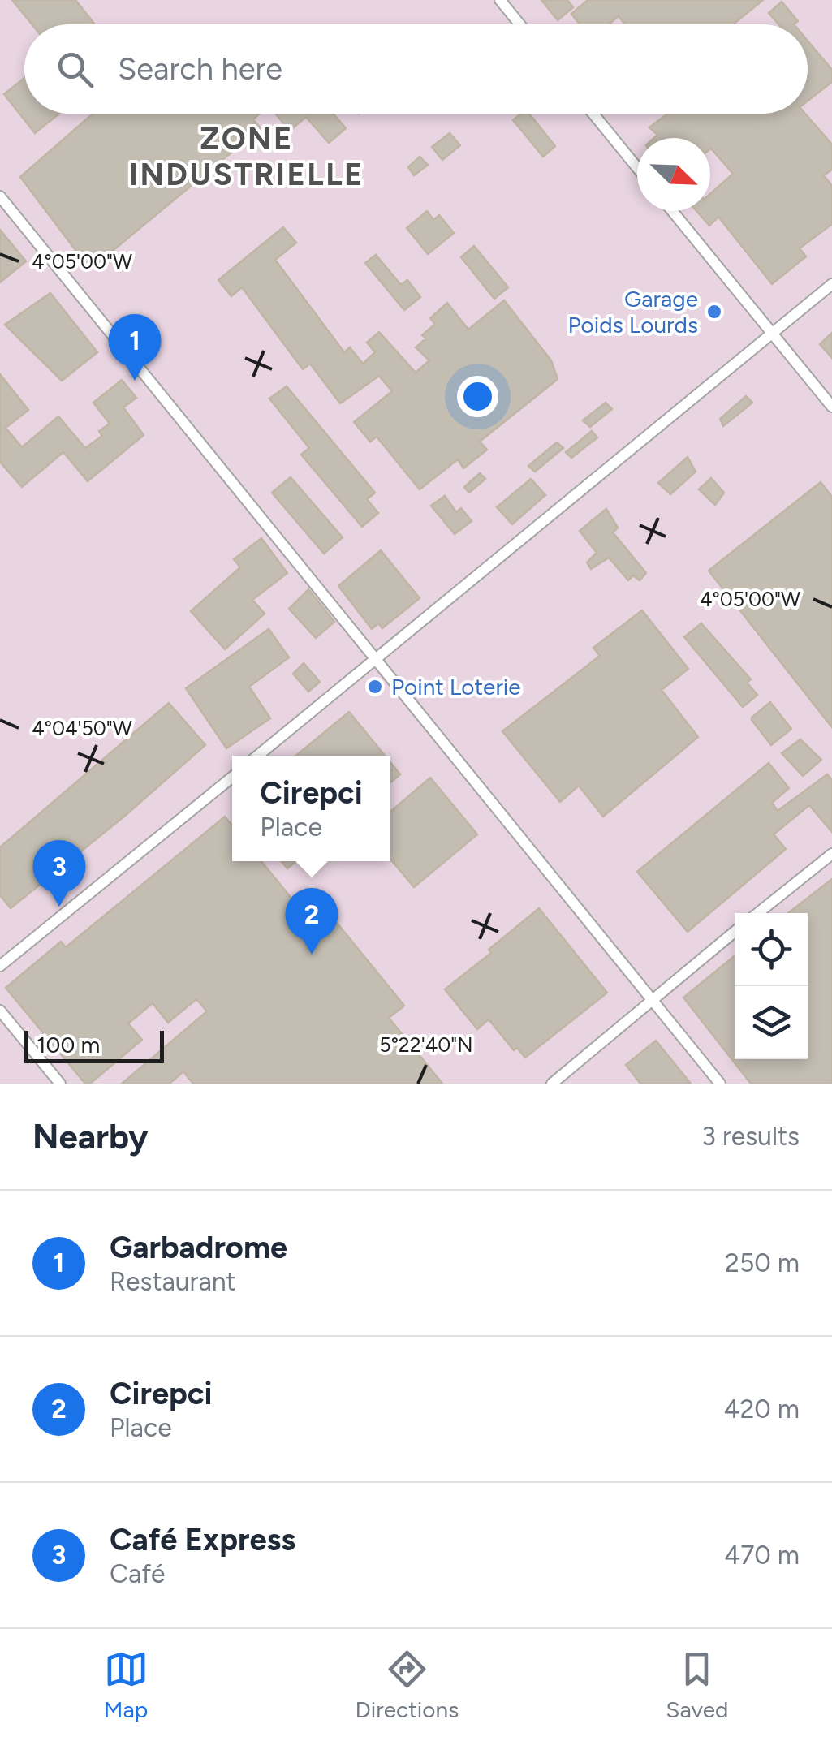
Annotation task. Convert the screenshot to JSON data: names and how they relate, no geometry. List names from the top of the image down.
{
  "districts": ["ZONE INDUSTRIELLE"],
  "places": ["Garage Poids Lourds", "Point Loterie"],
  "scale_bar": "100 m",
  "north": "bottom right",
  "page": {
    "search": "Search here",
    "pins": ["1", "3", "2"],
    "popup": ["Cirepci", "Place"],
    "scale": "100 m",
    "heading": ["Nearby", "3 results"],
    "list": [
      {
        "mark": "1",
        "name": "Garbadrome",
        "note": "Restaurant",
        "value": "250 m"
      },
      {
        "mark": "2",
        "name": "Cirepci",
        "note": "Place",
        "value": "420 m"
      },
      {
        "mark": "3",
        "name": "Café Express",
        "note": "Café",
        "value": "470 m"
      }
    ],
    "nav": ["Map", "Directions", "Saved"]
  },
  "coordinates": ["4°05'00\"W", "4°04'50\"W", "5°22'40\"N"]
}
